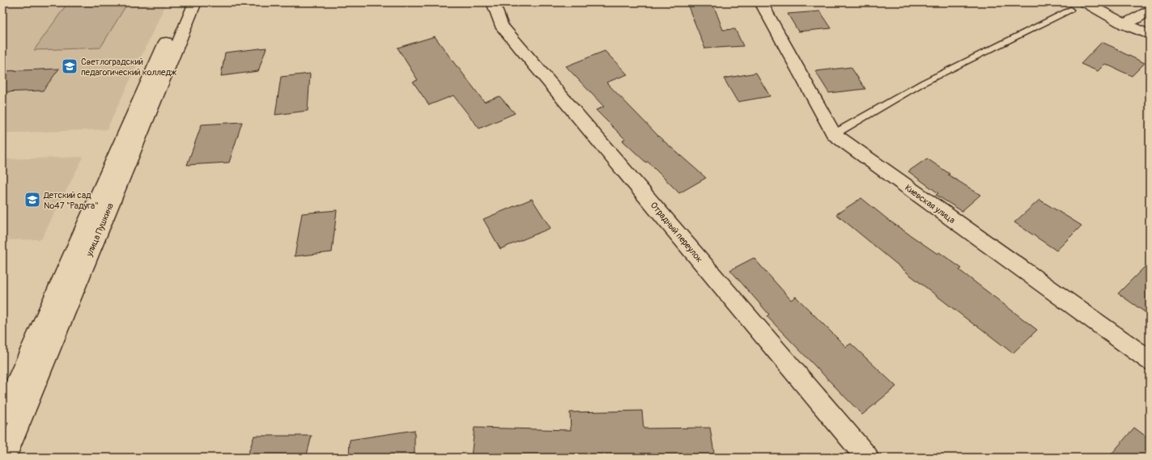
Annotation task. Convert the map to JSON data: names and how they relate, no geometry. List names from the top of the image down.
{
  "streets": {
    "street": ["Киевская улица", "улица Пушкина", "Отрадный переулок"]
  },
  "places": {
    "school or university": ["Светлоградский педагогический колледж", "Детский сад №47 \"Радуга\""]
  }
}
